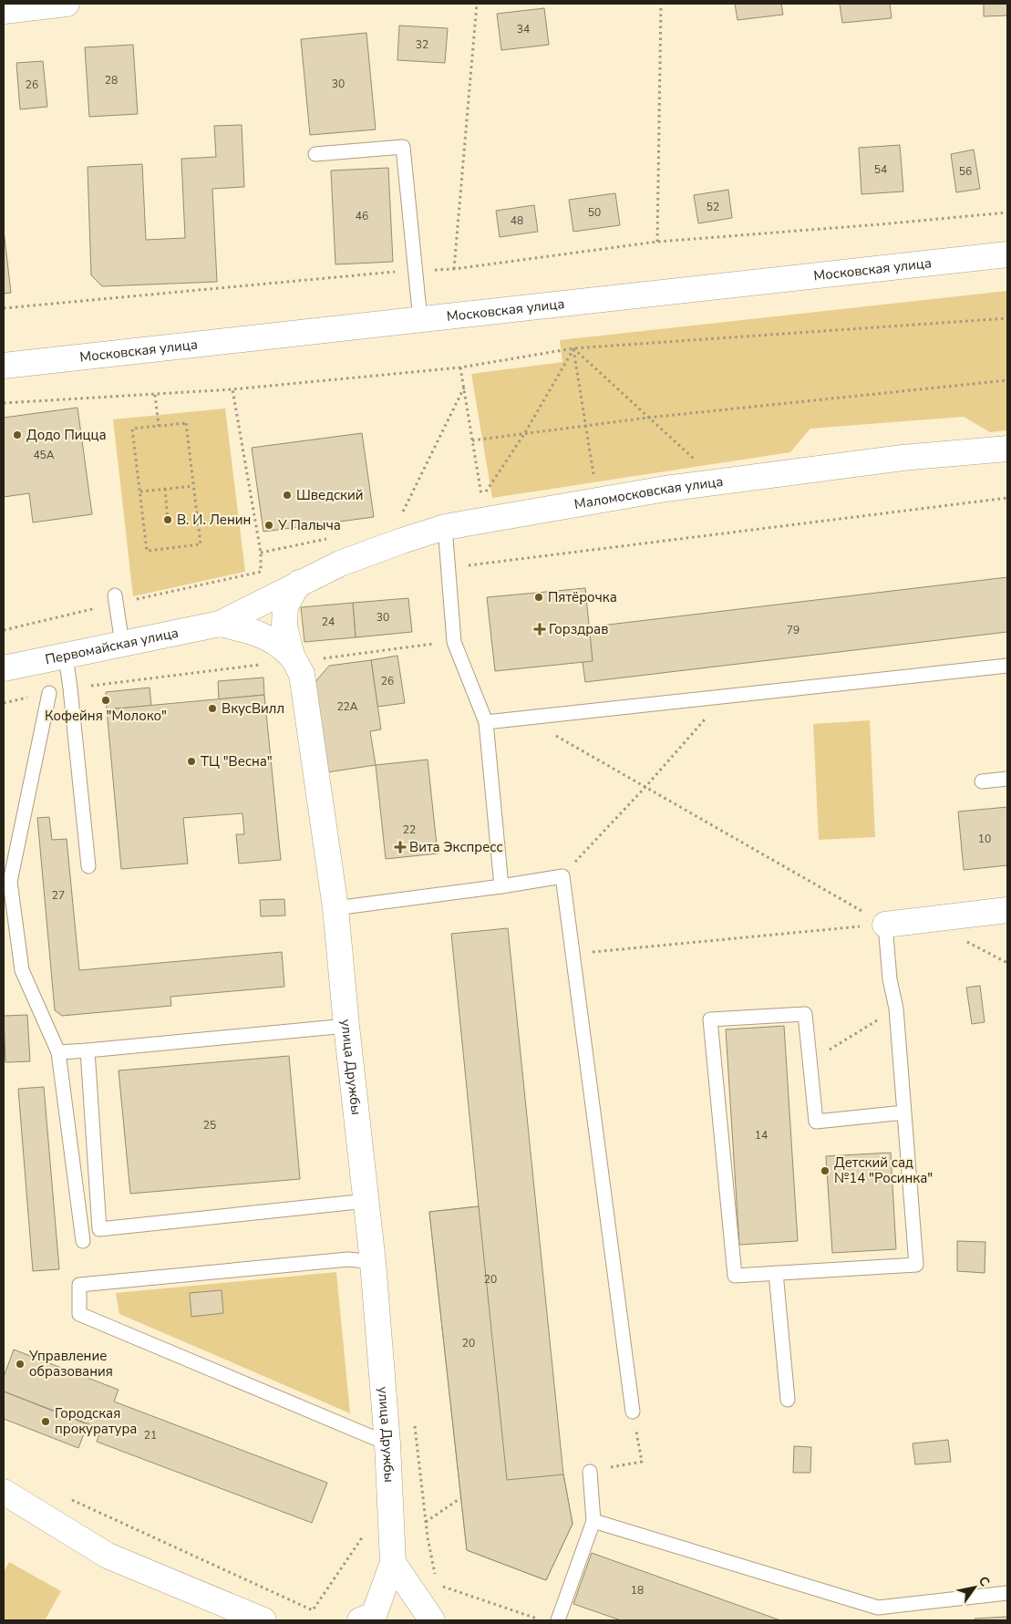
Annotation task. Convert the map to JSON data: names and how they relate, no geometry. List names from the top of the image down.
{
  "streets": {
    "street": [
      "Московская улица",
      "Маломосковская улица",
      "Первомайская улица",
      "улица Дружбы"
    ]
  },
  "crossings": [
    ["Первомайская улица", "улица Дружбы"]
  ],
  "places": {
    "other": [
      "Додо Пицца",
      "Шведский",
      "В. И. Ленин",
      "У Палыча",
      "Пятёрочка",
      "Кофейня \"Молоко\"",
      "ВкусВилл",
      "ТЦ \"Весна\"",
      "Детский сад №14 \"Росинка\"",
      "Управление образования",
      "Городская прокуратура"
    ],
    "health": ["Горздрав", "Вита Экспресс"]
  },
  "house_numbers": [
    "34",
    "32",
    "28",
    "30",
    "26",
    "54",
    "56",
    "52",
    "50",
    "46",
    "48",
    "45А",
    "30",
    "24",
    "79",
    "26",
    "22А",
    "22",
    "10",
    "27",
    "25",
    "14",
    "20",
    "20",
    "21",
    "18"
  ],
  "north": "top right"
}
